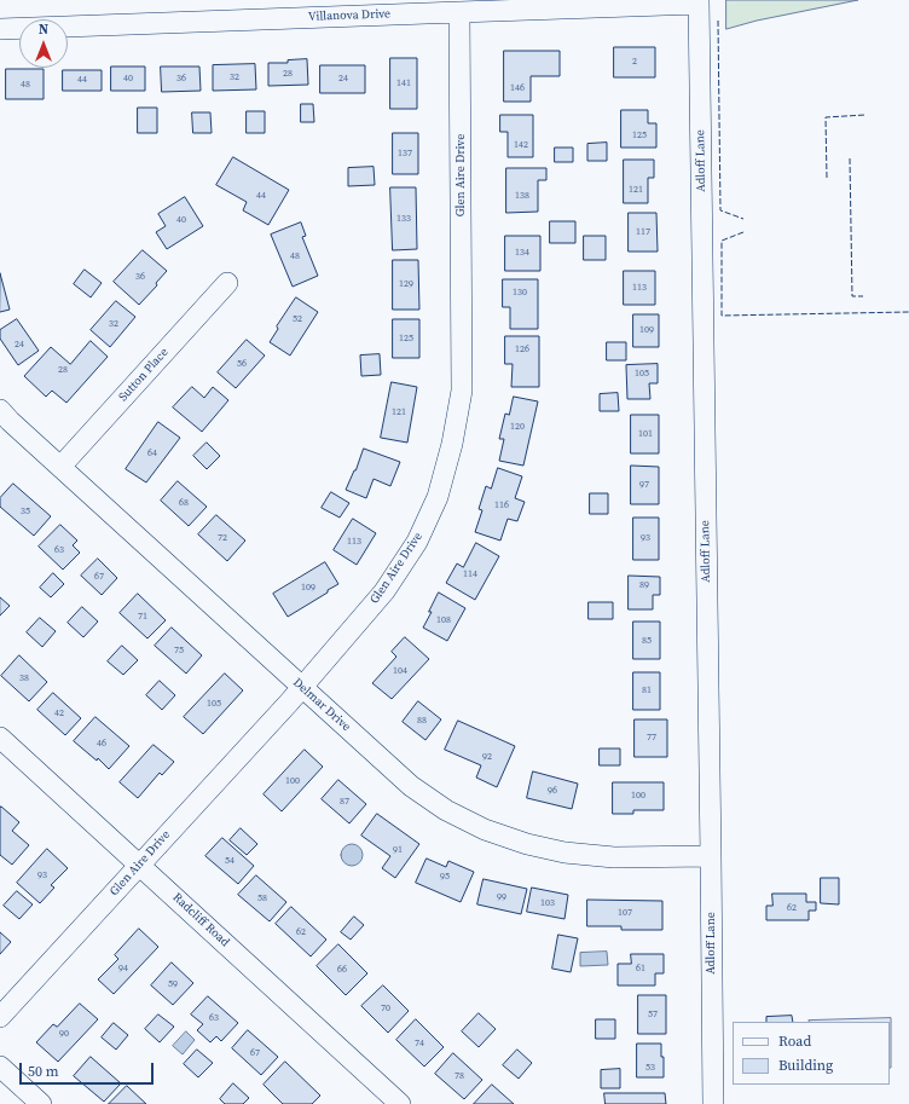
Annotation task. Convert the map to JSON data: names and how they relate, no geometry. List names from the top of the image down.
{
  "streets": {
    "street": [
      "Villanova Drive",
      "Adloff Lane",
      "Glen Aire Drive",
      "Sutton Place",
      "Delmar Drive",
      "Radcliff Road"
    ]
  },
  "crossings": [
    ["Villanova Drive", "Adloff Lane"],
    ["Villanova Drive", "Glen Aire Drive"],
    ["Adloff Lane", "Delmar Drive"],
    ["Glen Aire Drive", "Delmar Drive"],
    ["Glen Aire Drive", "Radcliff Road"],
    ["Sutton Place", "Delmar Drive"]
  ],
  "house_numbers": [
    "2",
    "28",
    "32",
    "40",
    "36",
    "24",
    "44",
    "141",
    "48",
    "146",
    "125",
    "142",
    "137",
    "121",
    "44",
    "138",
    "133",
    "40",
    "117",
    "134",
    "48",
    "36",
    "129",
    "113",
    "130",
    "52",
    "32",
    "109",
    "125",
    "24",
    "126",
    "56",
    "28",
    "105",
    "121",
    "120",
    "101",
    "64",
    "97",
    "68",
    "116",
    "35",
    "72",
    "93",
    "113",
    "63",
    "114",
    "67",
    "89",
    "109",
    "71",
    "108",
    "85",
    "75",
    "104",
    "38",
    "81",
    "105",
    "42",
    "88",
    "77",
    "46",
    "92",
    "100",
    "96",
    "100",
    "87",
    "91",
    "54",
    "93",
    "95",
    "99",
    "58",
    "103",
    "62",
    "107",
    "62",
    "94",
    "61",
    "66",
    "59",
    "70",
    "57",
    "63",
    "90",
    "74",
    "67",
    "53",
    "78"
  ],
  "legend": ["Road", "Building"],
  "scale_bar": "50 m",
  "north": "top"
}
